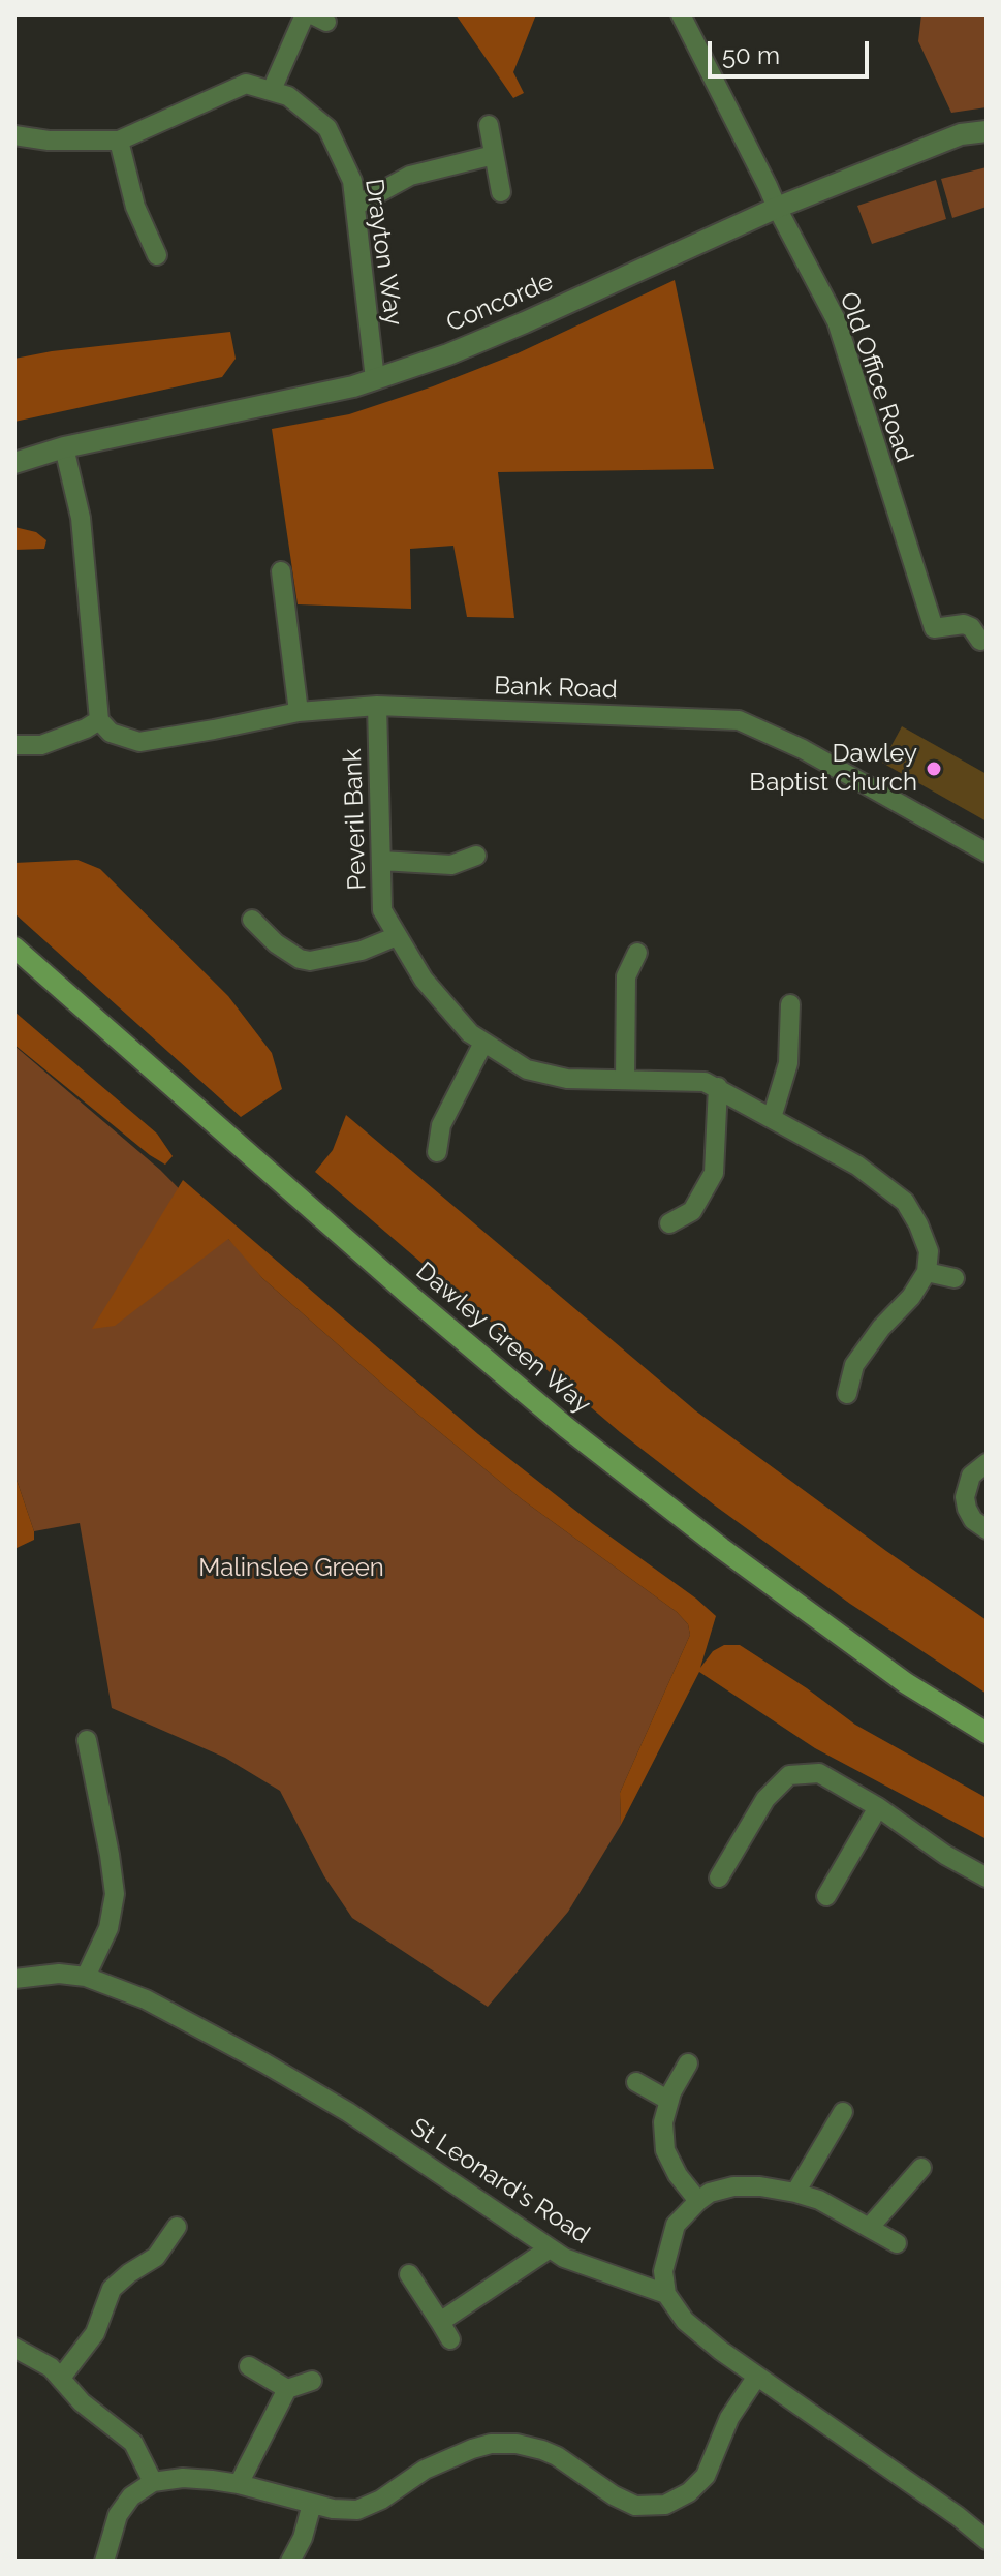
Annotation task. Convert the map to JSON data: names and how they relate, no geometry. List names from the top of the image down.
{
  "streets": {
    "main road": ["Dawley Green Way"],
    "street": [
      "Drayton Way",
      "Concorde",
      "Old Office Road",
      "Bank Road",
      "Peveril Bank",
      "St Leonard's Road"
    ]
  },
  "crossings": [
    ["Drayton Way", "Concorde"],
    ["Concorde", "Old Office Road"],
    ["Bank Road", "Peveril Bank"]
  ],
  "parks": ["Malinslee Green"],
  "places": ["Dawley Baptist Church"],
  "scale_bar": "50 m"
}
